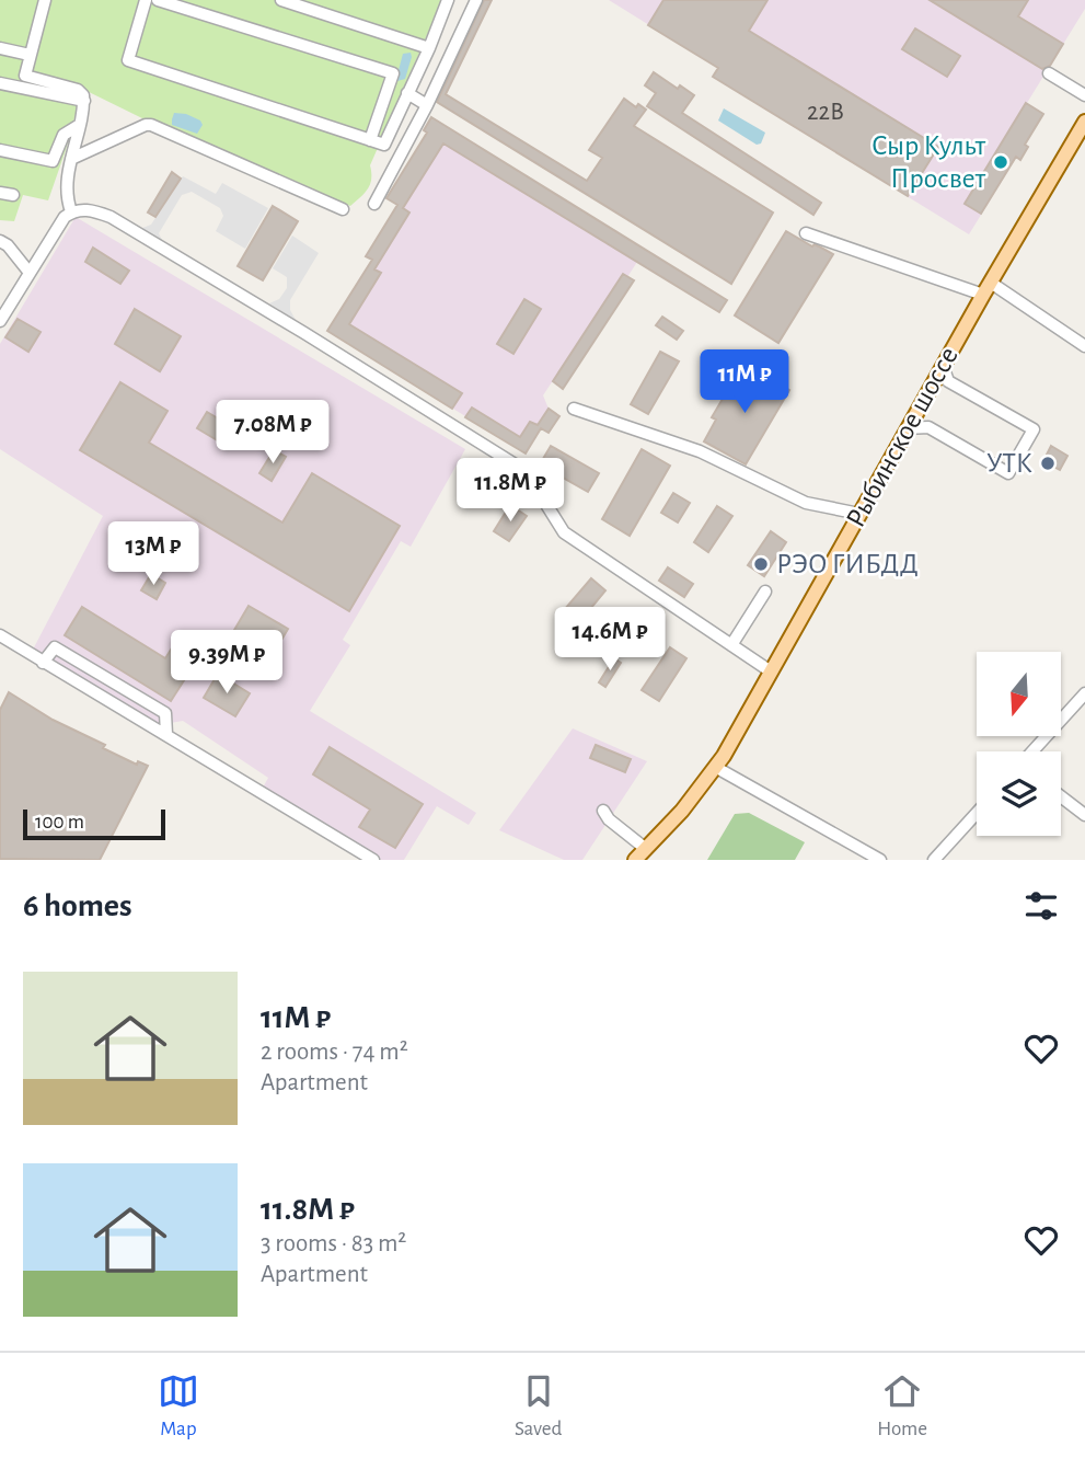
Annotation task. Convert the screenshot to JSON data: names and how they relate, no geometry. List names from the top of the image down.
{
  "streets": {
    "main road": ["Рыбинское шоссе"]
  },
  "places": ["Сыр Культ Просвет", "УТК", "РЭО ГИБДД"],
  "house_numbers": ["22В"],
  "scale_bar": "100 m",
  "north": "bottom",
  "page": {
    "price": [
      "11M ₽",
      "7.08M ₽",
      "11.8M ₽",
      "13M ₽",
      "14.6M ₽",
      "9.39M ₽"
    ],
    "scale": "100 m",
    "heading": "6 homes",
    "list": [
      {
        "name": "11M ₽",
        "note": "2 rooms · 74 m² · Apartment"
      },
      {
        "name": "11.8M ₽",
        "note": "3 rooms · 83 m² · Apartment"
      }
    ],
    "tabs": ["Map", "Saved", "Home"]
  }
}
